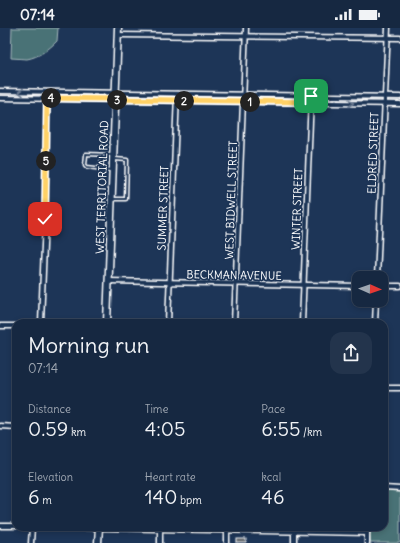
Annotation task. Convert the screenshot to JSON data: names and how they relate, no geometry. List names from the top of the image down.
{
  "streets": {
    "street": [
      "ELDRED STREET",
      "WEST TERRITORIAL ROAD",
      "WEST BIDWELL STREET",
      "SUMMER STREET",
      "WINTER STREET",
      "BECKMAN AVENUE"
    ]
  },
  "crossings": [
    ["WEST TERRITORIAL ROAD", "BECKMAN AVENUE"],
    ["WEST BIDWELL STREET", "BECKMAN AVENUE"],
    ["SUMMER STREET", "BECKMAN AVENUE"],
    ["WINTER STREET", "BECKMAN AVENUE"]
  ],
  "north": "right",
  "page": {
    "status": "07:14",
    "pins": [
      "4",
      "3",
      "2",
      "1",
      "5"
    ],
    "heading": ["Morning run", "07:14"],
    "stats": [
      ["Distance", "0.59 km"],
      ["Time", "4:05"],
      ["Pace", "6:55 /km"],
      ["Elevation", "6 m"],
      ["Heart rate", "140 bpm"],
      ["kcal", "46"]
    ]
  }
}
